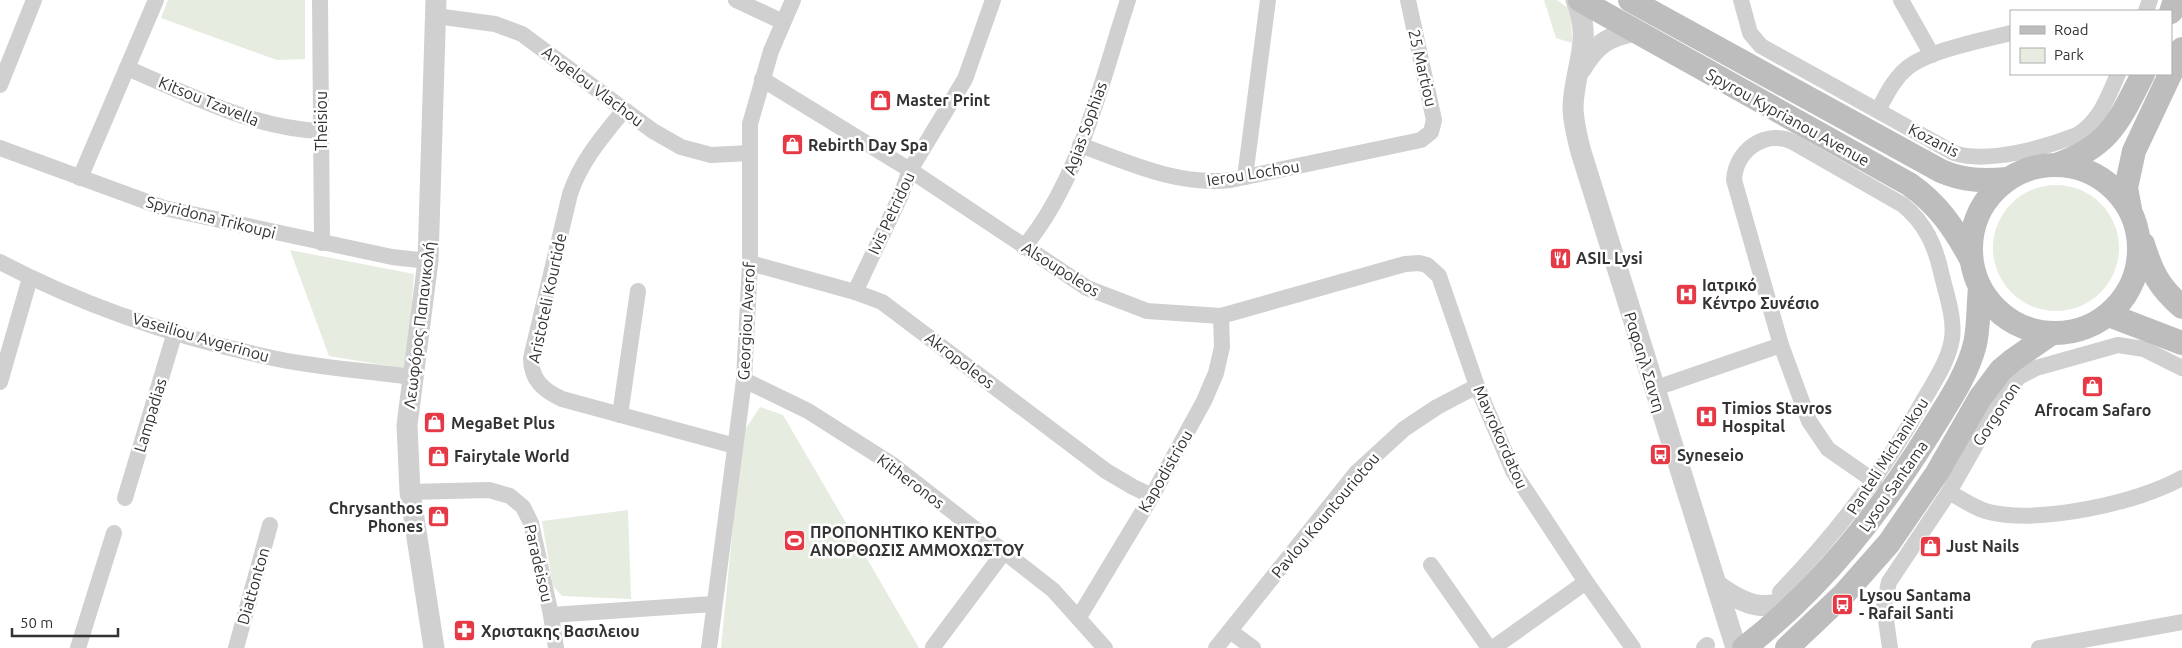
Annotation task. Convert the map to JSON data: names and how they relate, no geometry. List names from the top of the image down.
{
  "streets": {
    "main road": ["Spyrou Kyprianou Avenue", "Lysou Santama"],
    "street": [
      "25 Martiou",
      "Angelou Vlachou",
      "Kitsou Tzavella",
      "Theisiou",
      "Agias Sophias",
      "Kozanis",
      "Ierou Lochou",
      "Ivis Petridou",
      "Spyridona Trikoupi",
      "Alsoupoleos",
      "Aristoteli Kourtide",
      "Georgiou Averof",
      "Λεωφόρος Παπανικολή",
      "Vaseiliou Avgerinou",
      "Akropoleos",
      "Ραφαηλ Σαντη",
      "Gorgonon",
      "Lampadias",
      "Mavrokordatou",
      "Panteli Michanikou",
      "Kapodistriou",
      "Kitheronos",
      "Pavlou Kountouriotou",
      "Paradeisou",
      "Diattonton"
    ]
  },
  "crossings": [
    ["25 Martiou", "Ierou Lochou"],
    ["Angelou Vlachou", "Aristoteli Kourtide"],
    ["Angelou Vlachou", "Georgiou Averof"],
    ["Angelou Vlachou", "Λεωφόρος Παπανικολή"],
    ["Kitsou Tzavella", "Theisiou"],
    ["Spyrou Kyprianou Avenue", "Ραφαηλ Σαντη"],
    ["Spyrou Kyprianou Avenue", "Lysou Santama"],
    ["Theisiou", "Spyridona Trikoupi"],
    ["Agias Sophias", "Ierou Lochou"],
    ["Agias Sophias", "Alsoupoleos"],
    ["Ivis Petridou", "Alsoupoleos"],
    ["Ivis Petridou", "Akropoleos"],
    ["Spyridona Trikoupi", "Λεωφόρος Παπανικολή"],
    ["Alsoupoleos", "Georgiou Averof"],
    ["Alsoupoleos", "Mavrokordatou"],
    ["Alsoupoleos", "Kapodistriou"],
    ["Aristoteli Kourtide", "Georgiou Averof"],
    ["Georgiou Averof", "Akropoleos"],
    ["Georgiou Averof", "Kitheronos"],
    ["Λεωφόρος Παπανικολή", "Vaseiliou Avgerinou"],
    ["Λεωφόρος Παπανικολή", "Paradeisou"],
    ["Vaseiliou Avgerinou", "Lampadias"],
    ["Akropoleos", "Kapodistriou"],
    ["Mavrokordatou", "Pavlou Kountouriotou"],
    ["Kapodistriou", "Kitheronos"]
  ],
  "places": {
    "shop": [
      "Master Print",
      "Rebirth Day Spa",
      "Afrocam Safaro",
      "MegaBet Plus",
      "Fairytale World",
      "Chrysanthos Phones",
      "Just Nails"
    ],
    "restaurant": ["ASIL Lysi"],
    "hospital": ["Ιατρικό Κέντρο Συνέσιο", "Timios Stavros Hospital"],
    "bus stop": ["Syneseio", "Lysou Santama - Rafail Santi"],
    "sports": ["ΠΡΟΠΟΝΗΤΙΚΟ ΚΕΝΤΡΟ ΑΝΟΡΘΩΣΙΣ ΑΜΜΟΧΩΣΤΟΥ"],
    "pharmacy": ["Χριστακης Βασιλειου"]
  },
  "legend": ["Road", "Park"],
  "scale_bar": "50 m"
}
